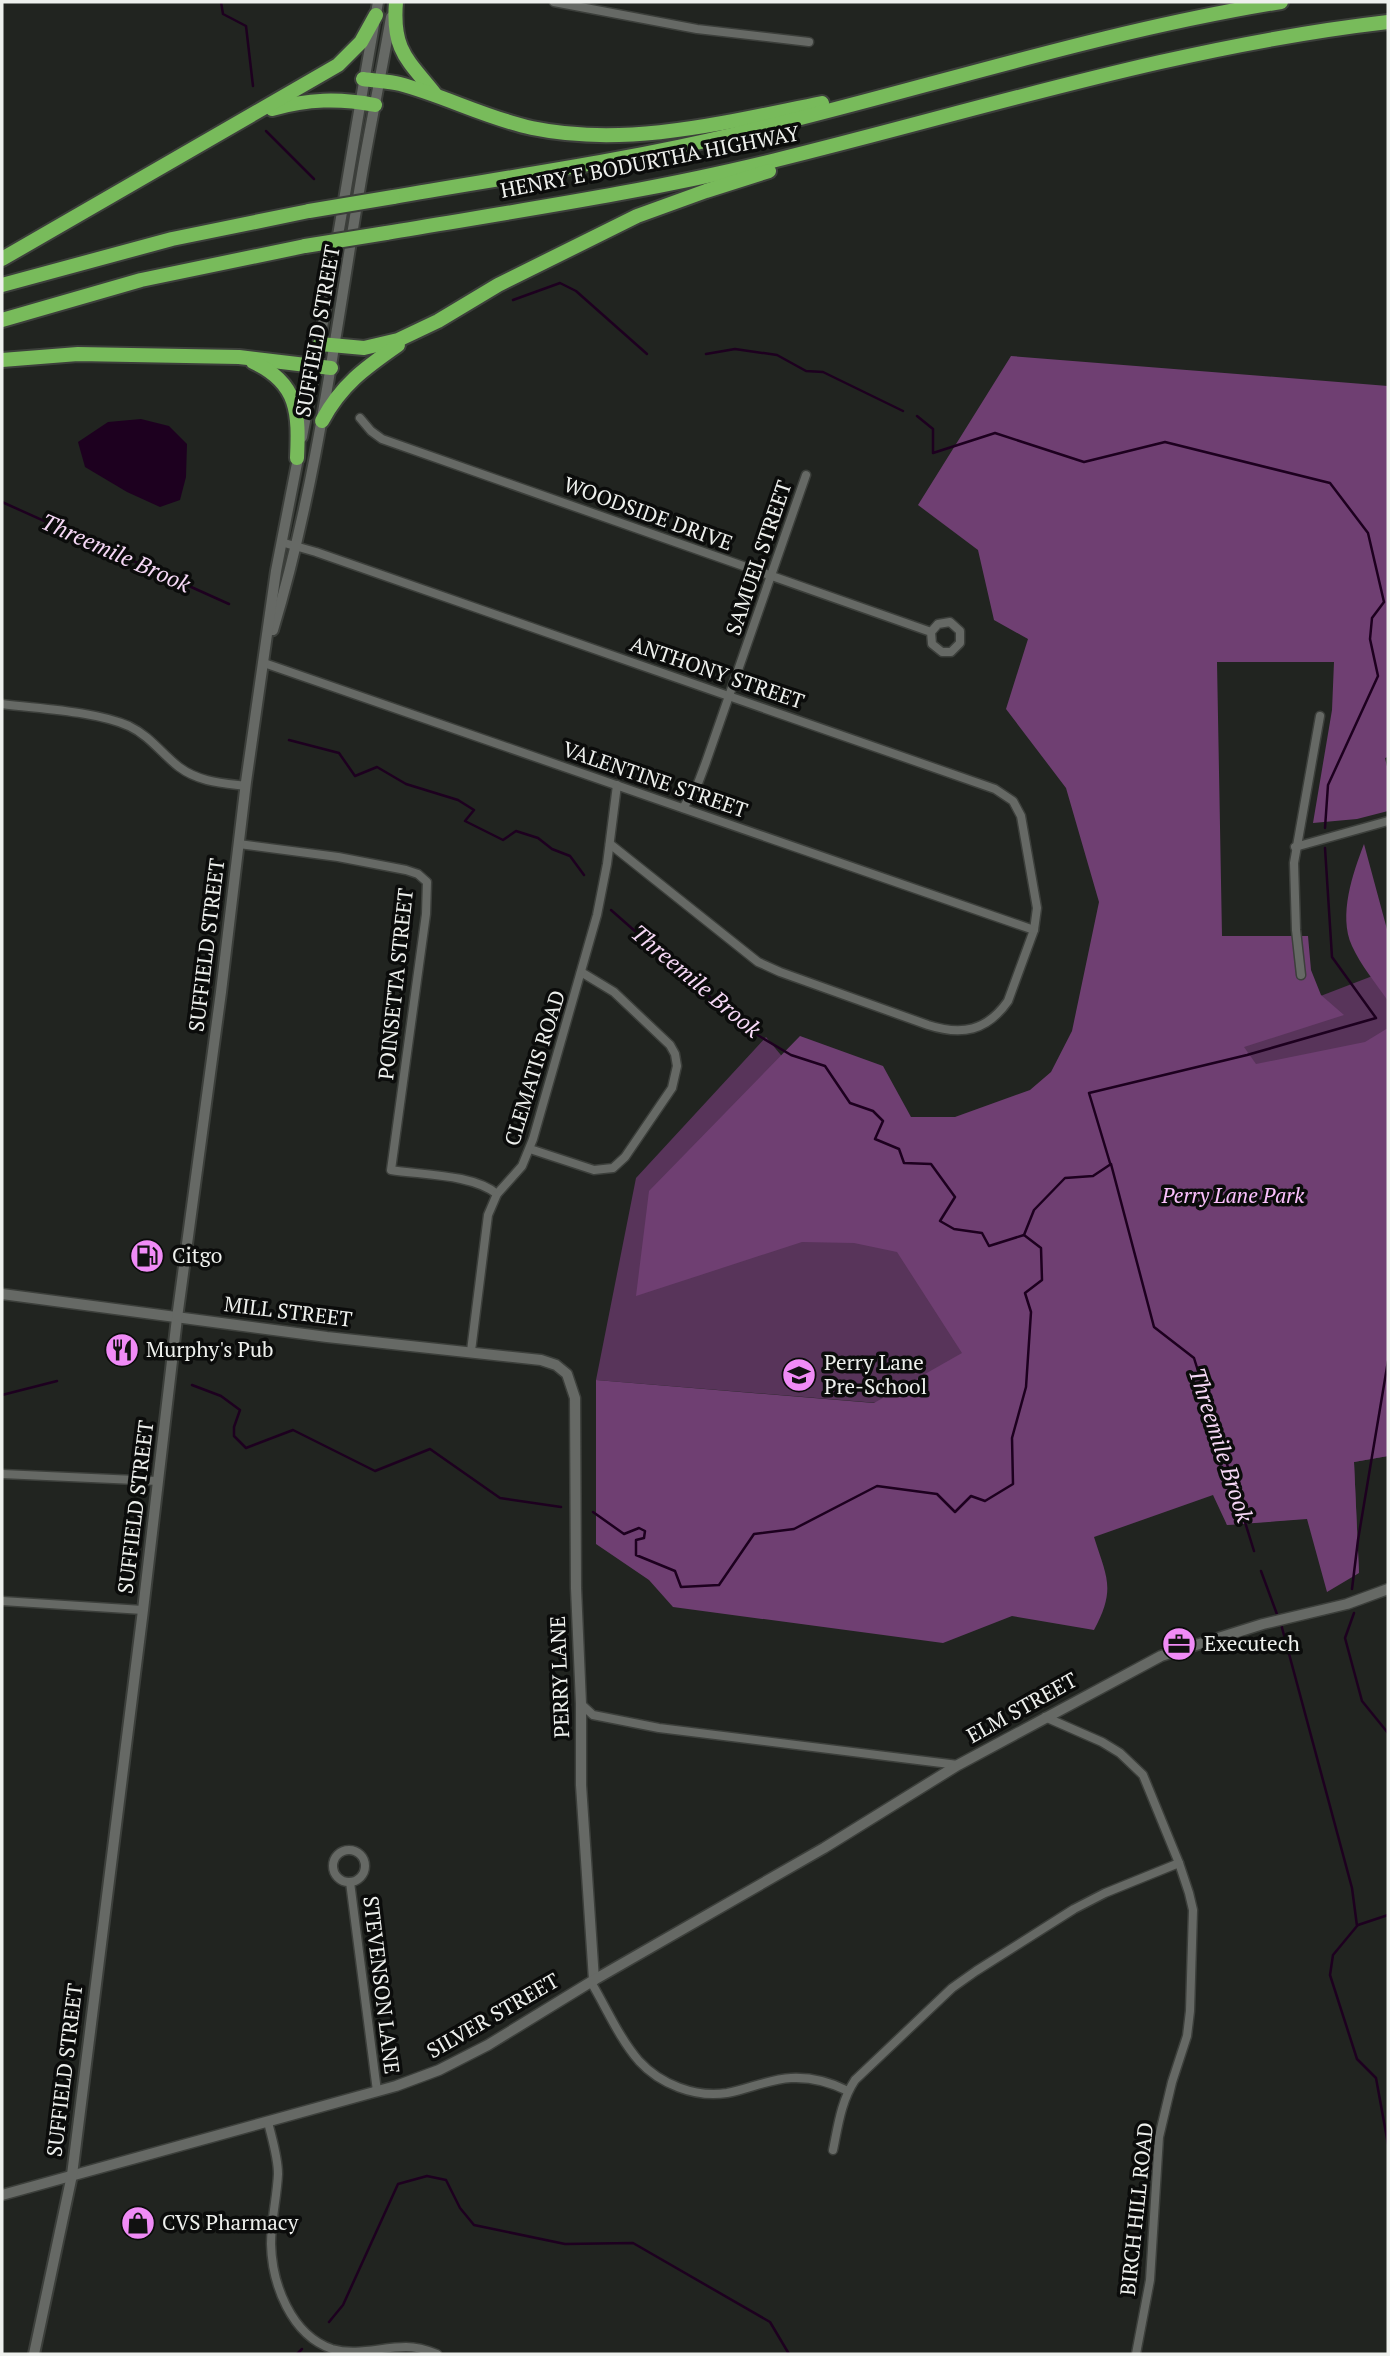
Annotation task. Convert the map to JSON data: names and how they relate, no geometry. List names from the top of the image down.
{
  "streets": {
    "highway": ["HENRY E BODURTHA HIGHWAY"],
    "main road": ["SUFFIELD STREET"],
    "street": [
      "WOODSIDE DRIVE",
      "SAMUEL STREET",
      "ANTHONY STREET",
      "VALENTINE STREET",
      "POINSETTA STREET",
      "CLEMATIS ROAD",
      "MILL STREET",
      "PERRY LANE",
      "ELM STREET",
      "STEVENSON LANE",
      "SILVER STREET",
      "BIRCH HILL ROAD"
    ]
  },
  "crossings": [
    ["SUFFIELD STREET", "ANTHONY STREET"],
    ["SUFFIELD STREET", "VALENTINE STREET"],
    ["SUFFIELD STREET", "POINSETTA STREET"],
    ["SUFFIELD STREET", "MILL STREET"],
    ["SUFFIELD STREET", "SILVER STREET"],
    ["WOODSIDE DRIVE", "SAMUEL STREET"],
    ["SAMUEL STREET", "ANTHONY STREET"],
    ["SAMUEL STREET", "VALENTINE STREET"],
    ["ANTHONY STREET", "VALENTINE STREET"],
    ["ANTHONY STREET", "CLEMATIS ROAD"],
    ["VALENTINE STREET", "CLEMATIS ROAD"],
    ["POINSETTA STREET", "CLEMATIS ROAD"],
    ["CLEMATIS ROAD", "MILL STREET"],
    ["MILL STREET", "PERRY LANE"],
    ["PERRY LANE", "ELM STREET"],
    ["PERRY LANE", "SILVER STREET"],
    ["ELM STREET", "SILVER STREET"],
    ["ELM STREET", "BIRCH HILL ROAD"],
    ["STEVENSON LANE", "SILVER STREET"]
  ],
  "water": ["Threemile Brook"],
  "parks": ["Perry Lane Park"],
  "places": {
    "fuel station": ["Citgo"],
    "restaurant": ["Murphy's Pub"],
    "school or university": ["Perry Lane Pre-School"],
    "office": ["Executech"],
    "shop": ["CVS Pharmacy"]
  }
}
